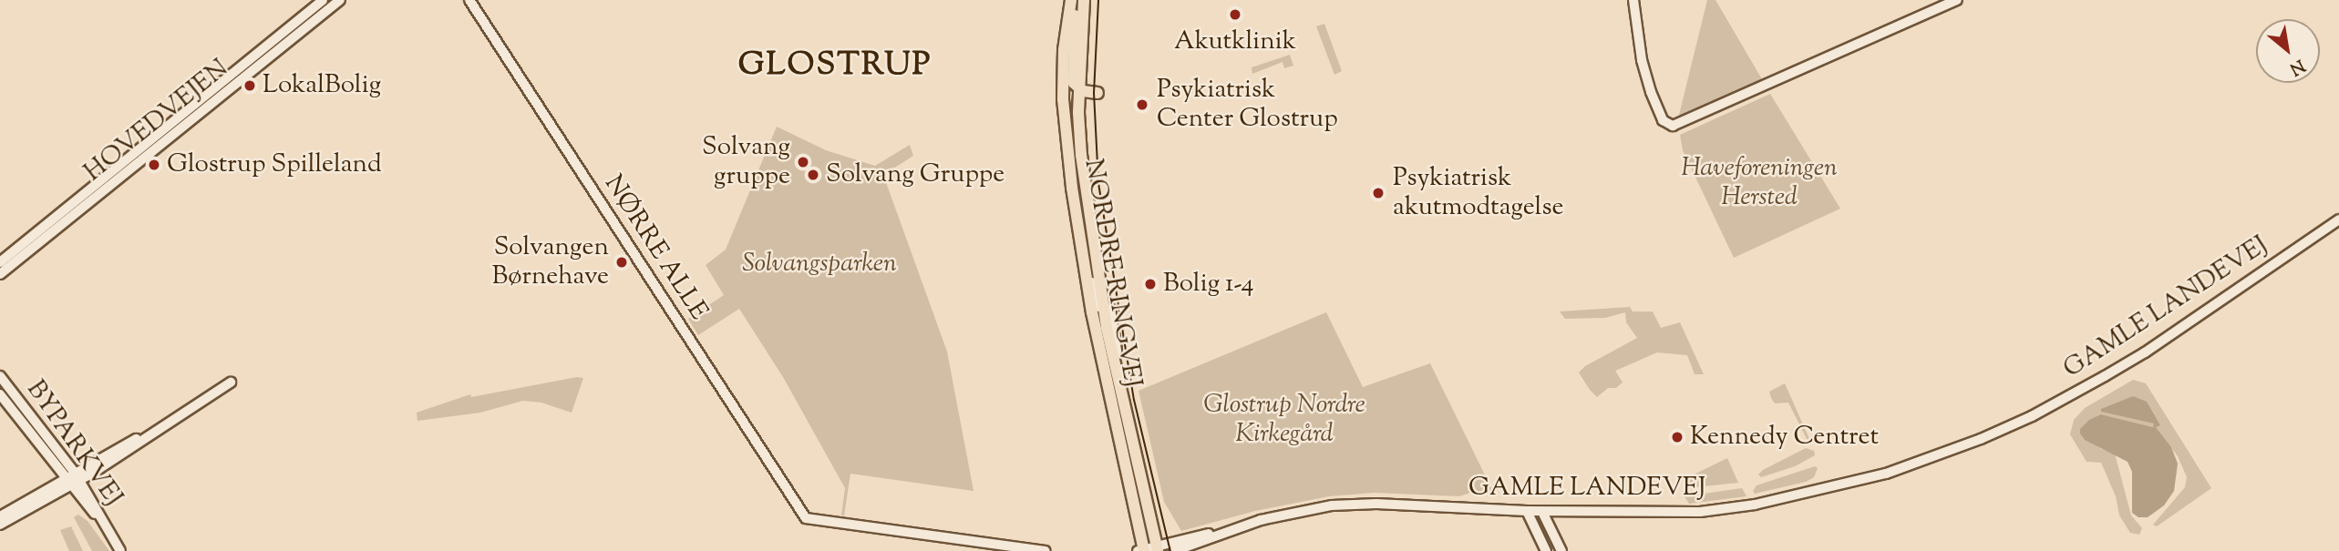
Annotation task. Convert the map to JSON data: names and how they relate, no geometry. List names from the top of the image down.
{
  "streets": {
    "main road": ["HOVEDVEJEN", "NORDRE RINGVEJ"],
    "street": ["NØRRE ALLE", "GAMLE LANDEVEJ", "BYPARKVEJ"]
  },
  "crossings": [
    ["NORDRE RINGVEJ", "GAMLE LANDEVEJ"]
  ],
  "districts": ["GLOSTRUP"],
  "parks": ["Haveforeningen Hersted", "Solvangsparken", "Glostrup Nordre Kirkegård"],
  "places": [
    "Akutklinik",
    "LokalBolig",
    "Psykiatrisk Center Glostrup",
    "Solvang gruppe",
    "Glostrup Spilleland",
    "Solvang Gruppe",
    "Psykiatrisk akutmodtagelse",
    "Solvangen Børnehave",
    "Bolig 1-4",
    "Kennedy Centret"
  ],
  "north": "bottom right"
}
